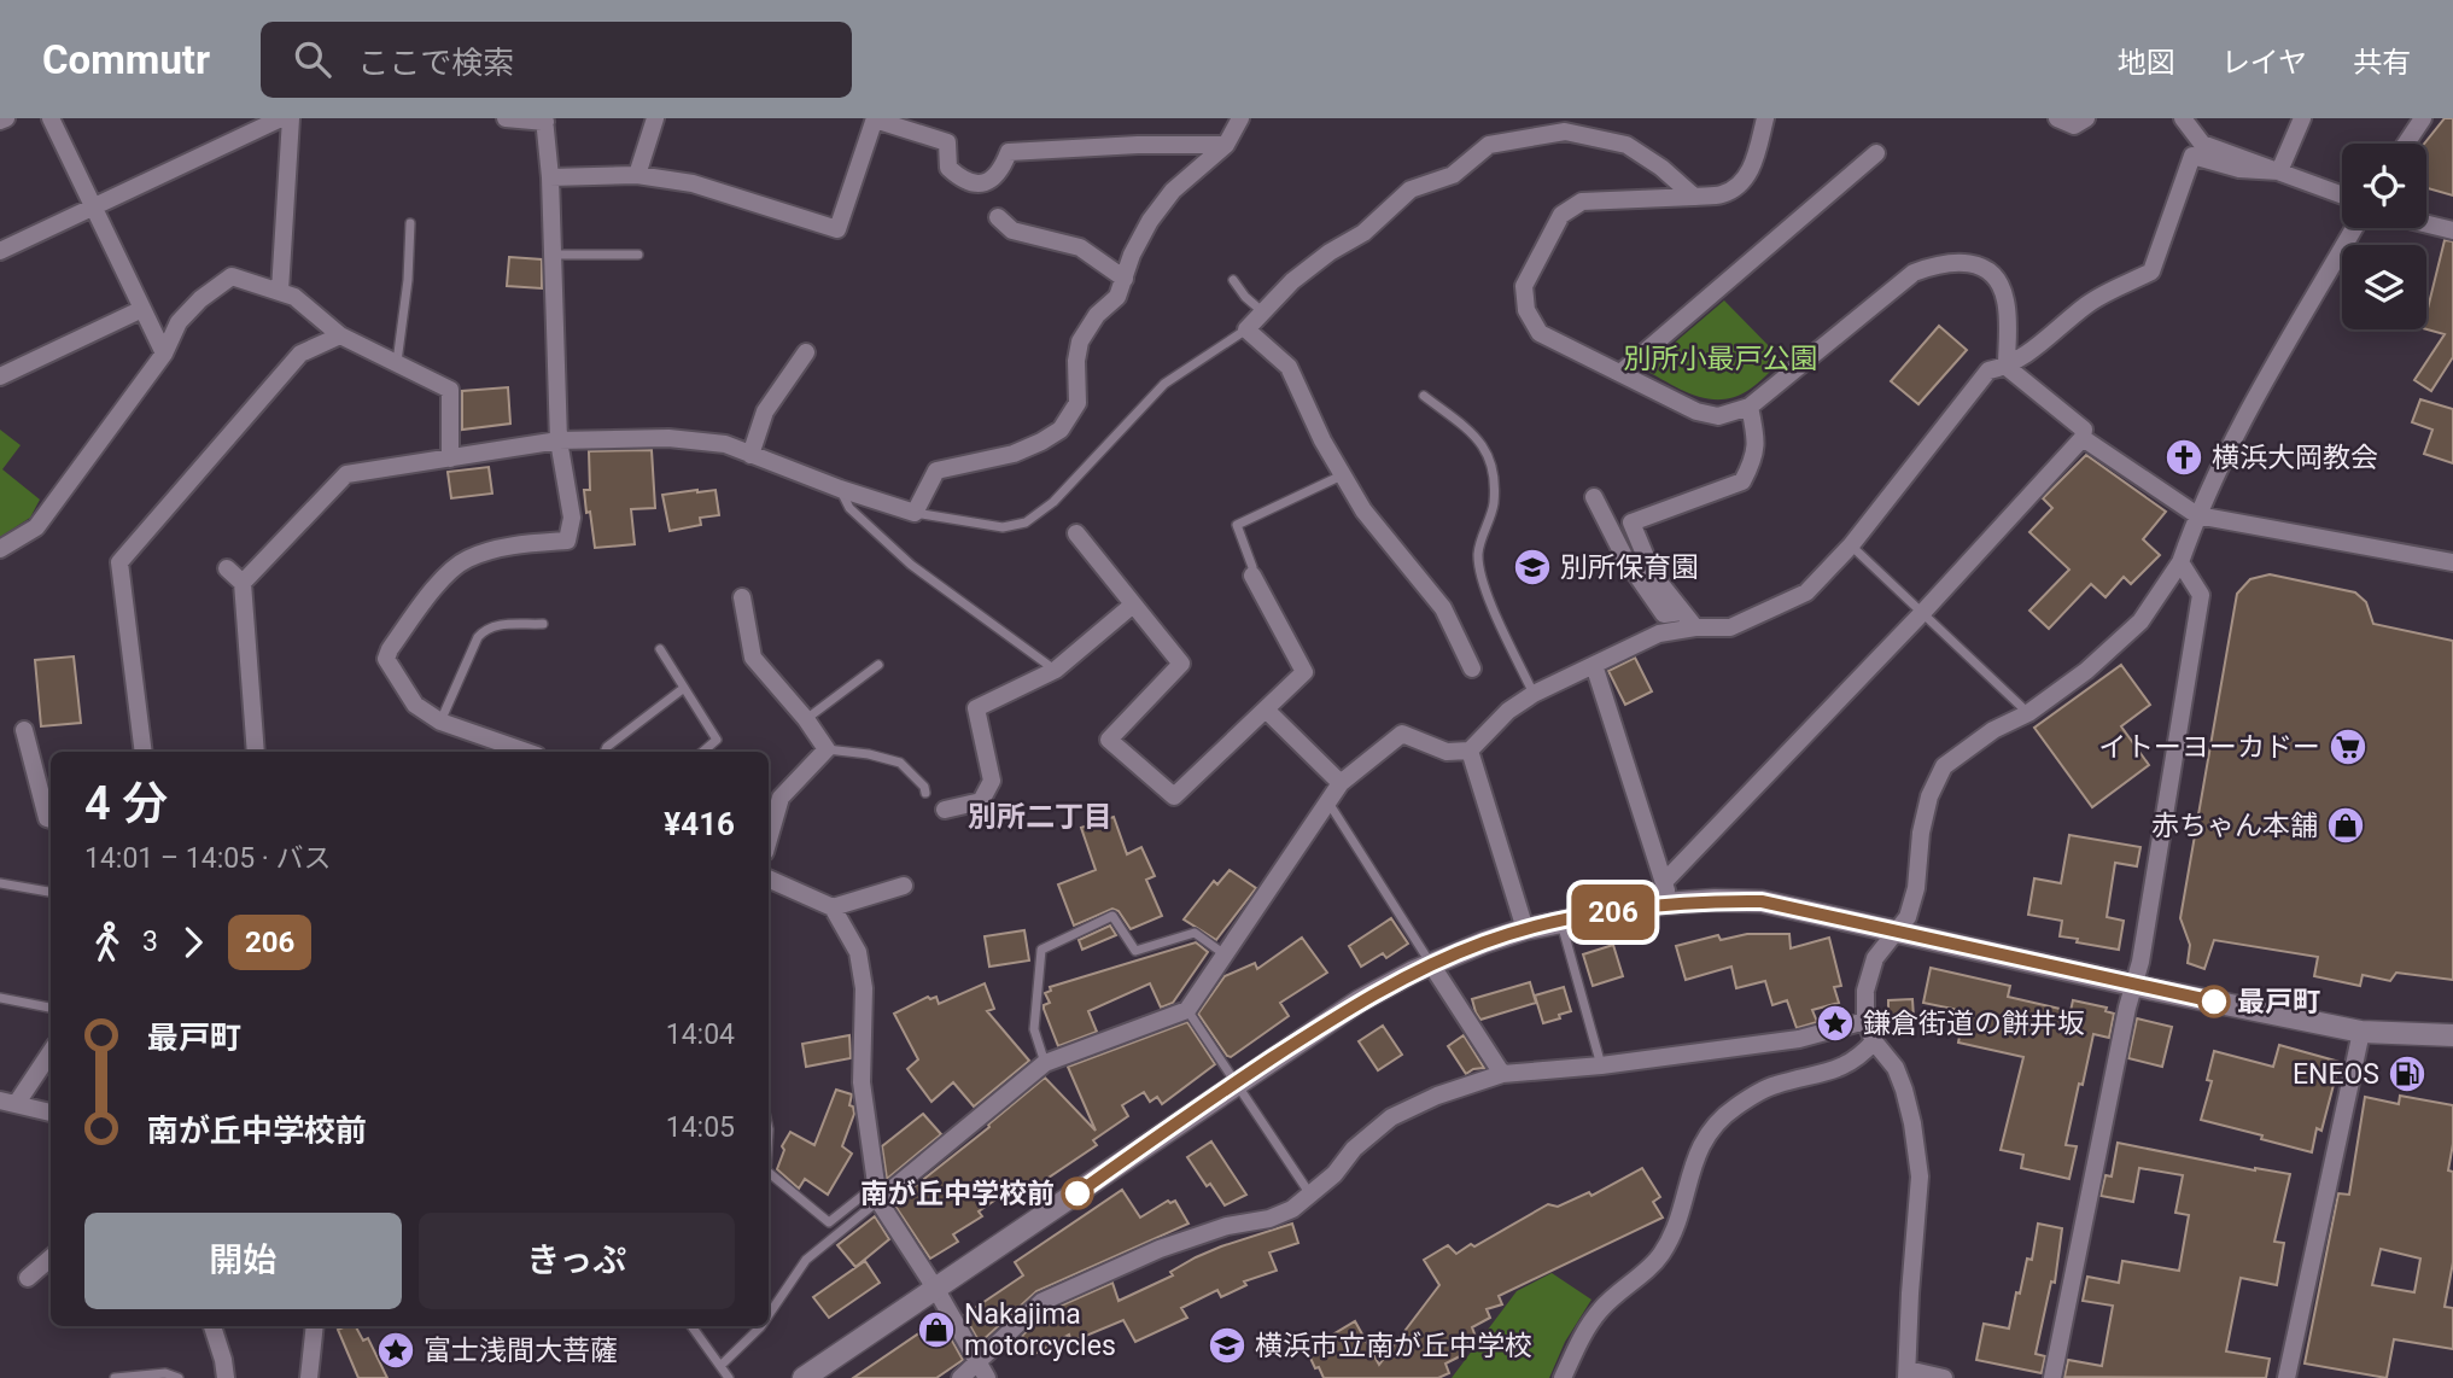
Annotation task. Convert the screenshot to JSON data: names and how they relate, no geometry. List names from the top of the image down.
{
  "districts": ["別所二丁目"],
  "parks": ["別所小最戸公園"],
  "places": {
    "church": ["横浜大岡教会"],
    "school or university": ["別所保育園", "横浜市立南が丘中学校"],
    "supermarket": ["イトーヨーカドー"],
    "shop": ["赤ちゃん本舗", "Nakajima motorcycles"],
    "other": ["最戸町", "南が丘中学校前"],
    "place": ["鎌倉街道の餅井坂", "富士浅間大菩薩"],
    "fuel station": ["ENEOS"]
  },
  "lines": ["bus line 206"],
  "page": {
    "header": "Commutr",
    "search": "ここで検索",
    "nav": ["地図", "レイヤ", "共有"],
    "on_map": "206",
    "heading": ["4 分", "14:01 – 14:05 · バス", "¥416"],
    "legs": ["3", "206"],
    "list": [
      {
        "name": "最戸町",
        "value": "14:04"
      },
      {
        "name": "南が丘中学校前",
        "value": "14:05"
      }
    ],
    "buttons": ["開始", "きっぷ"]
  }
}
